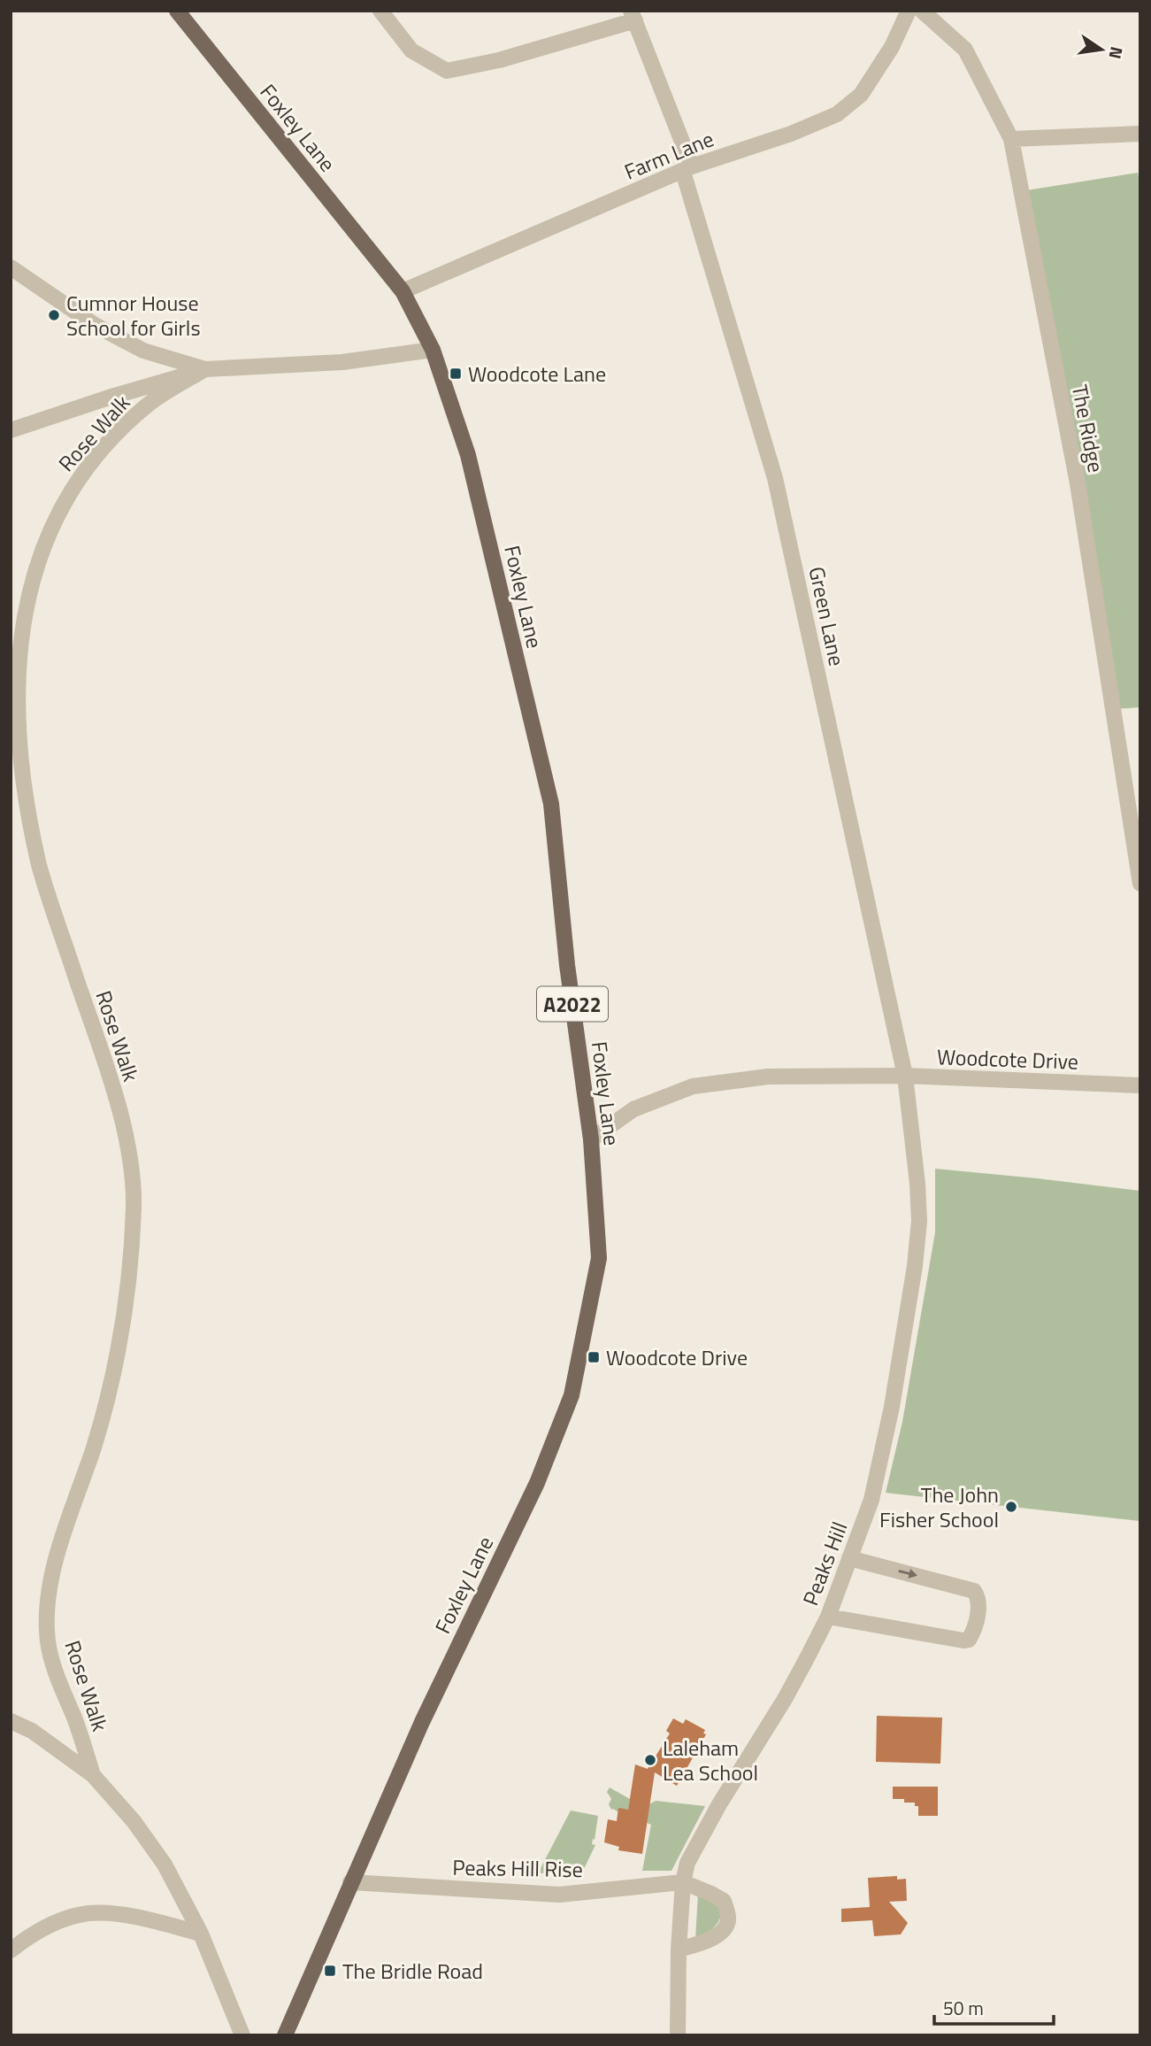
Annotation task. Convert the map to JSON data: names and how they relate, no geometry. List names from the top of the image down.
{
  "streets": {
    "main road": ["Foxley Lane", "A2022"],
    "street": [
      "Farm Lane",
      "The Ridge",
      "Rose Walk",
      "Green Lane",
      "Woodcote Drive",
      "Peaks Hill",
      "Peaks Hill Rise"
    ]
  },
  "crossings": [
    ["Foxley Lane", "Farm Lane"],
    ["Foxley Lane", "Woodcote Drive"],
    ["Foxley Lane", "Peaks Hill Rise"],
    ["Farm Lane", "Green Lane"],
    ["Green Lane", "Woodcote Drive"],
    ["Green Lane", "Peaks Hill"],
    ["Woodcote Drive", "Peaks Hill"],
    ["Peaks Hill", "Peaks Hill Rise"]
  ],
  "places": {
    "other": ["Cumnor House School for Girls", "The John Fisher School", "Laleham Lea School"],
    "transit": ["Woodcote Lane", "Woodcote Drive", "The Bridle Road"]
  },
  "scale_bar": "50 m",
  "north": "right"
}
